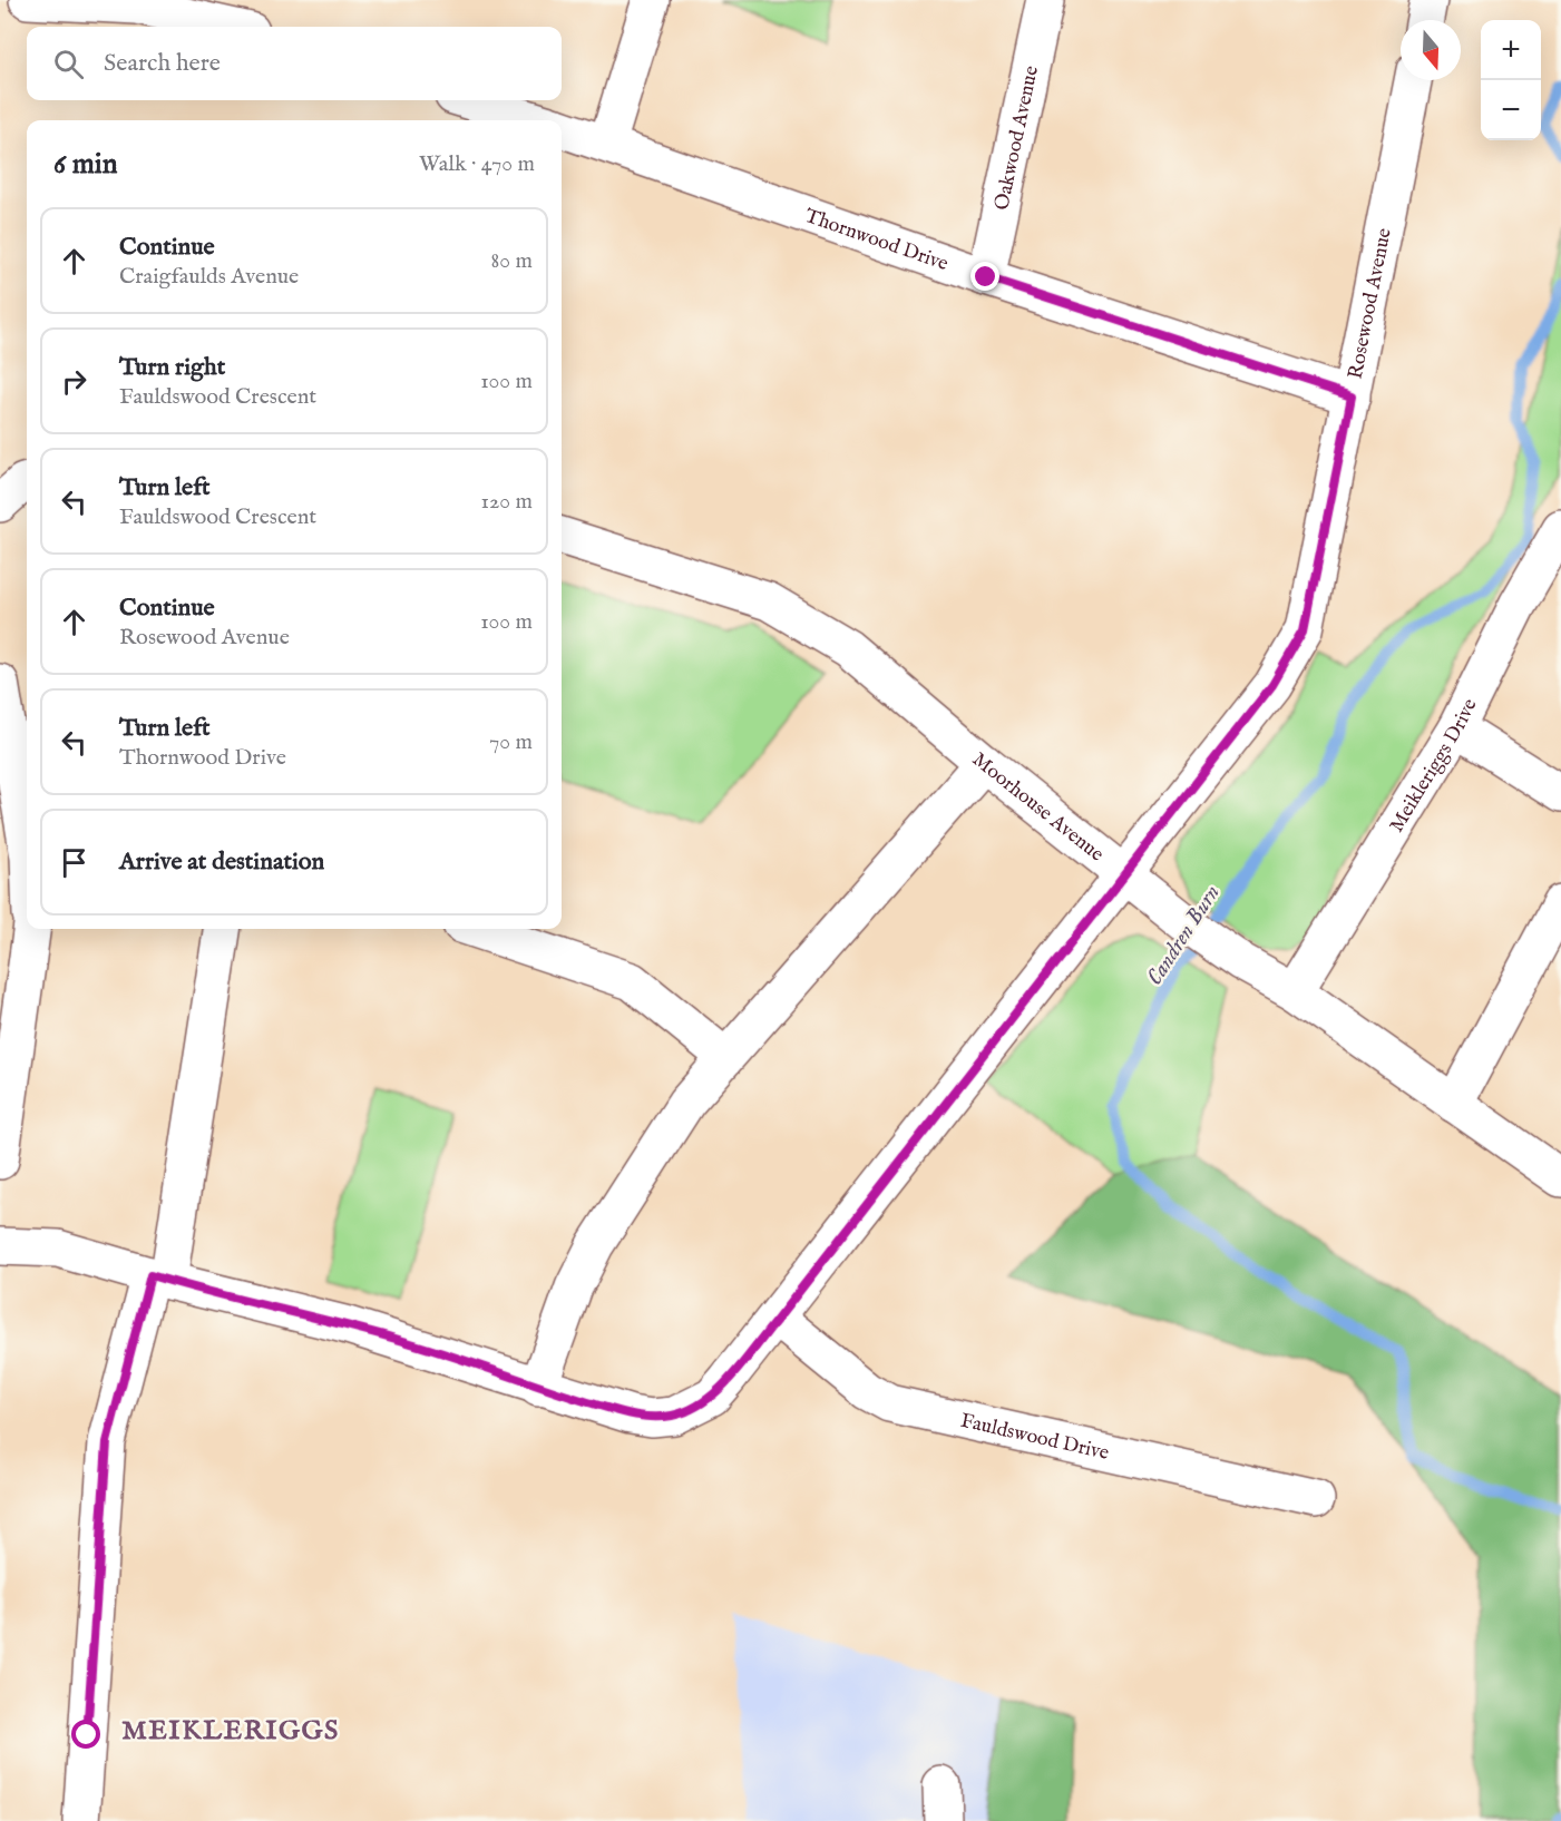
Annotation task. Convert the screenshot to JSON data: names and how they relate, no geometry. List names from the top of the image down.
{
  "streets": {
    "street": [
      "Oakwood Avenue",
      "Thornwood Drive",
      "Rosewood Avenue",
      "Meikleriggs Drive",
      "Moorhouse Avenue",
      "Fauldswood Drive"
    ]
  },
  "crossings": [
    ["Oakwood Avenue", "Thornwood Drive"],
    ["Thornwood Drive", "Rosewood Avenue"],
    ["Rosewood Avenue", "Moorhouse Avenue"],
    ["Rosewood Avenue", "Fauldswood Drive"],
    ["Meikleriggs Drive", "Moorhouse Avenue"]
  ],
  "districts": ["MEIKLERIGGS"],
  "water": ["Candren Burn"],
  "north": "bottom",
  "page": {
    "map_buttons": ["+", "−"],
    "search": "Search here",
    "heading": ["6 min", "Walk · 470 m"],
    "list": [
      ["Continue", "Craigfaulds Avenue", "80 m"],
      ["Turn right", "Fauldswood Crescent", "100 m"],
      ["Turn left", "Fauldswood Crescent", "120 m"],
      ["Continue", "Rosewood Avenue", "100 m"],
      ["Turn left", "Thornwood Drive", "70 m"],
      "Arrive at destination"
    ]
  }
}
